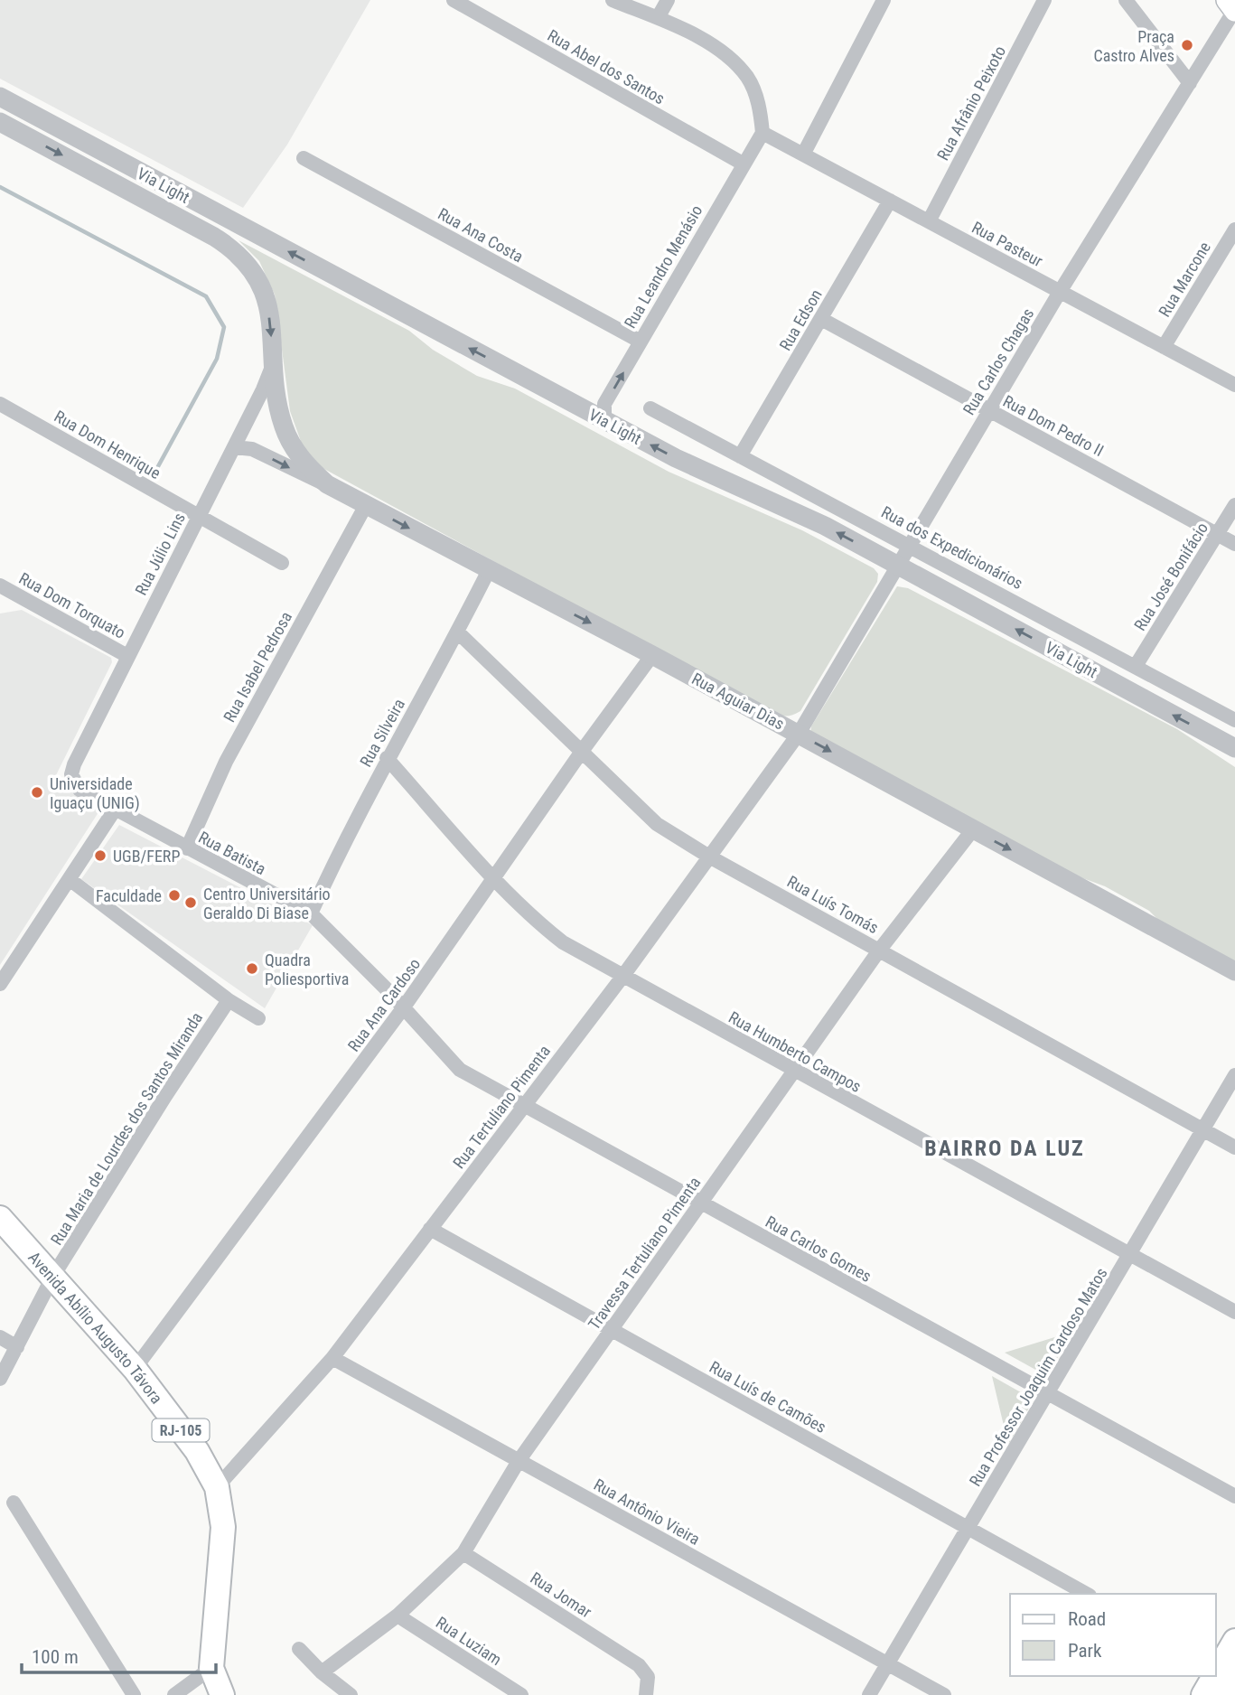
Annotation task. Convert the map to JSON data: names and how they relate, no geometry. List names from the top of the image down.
{
  "streets": {
    "main road": ["Avenida Abílio Augusto Távora", "RJ-105"],
    "street": [
      "Rua Abel dos Santos",
      "Rua Afrânio Peixoto",
      "Via Light",
      "Rua Ana Costa",
      "Rua Pasteur",
      "Rua Leandro Menásio",
      "Rua Marcone",
      "Rua Edson",
      "Rua Carlos Chagas",
      "Rua Dom Pedro II",
      "Rua Dom Henrique",
      "Rua dos Expedicionários",
      "Rua Júlio Lins",
      "Rua José Bonifácio",
      "Rua Dom Torquato",
      "Rua Isabel Pedrosa",
      "Rua Aguiar Dias",
      "Rua Silveira",
      "Rua Batista",
      "Rua Luís Tomás",
      "Rua Ana Cardoso",
      "Rua Humberto Campos",
      "Rua Tertuliano Pimenta",
      "Rua Maria de Lourdes dos Santos Miranda",
      "Rua Carlos Gomes",
      "Travessa Tertuliano Pimenta",
      "Rua Professor Joaquim Cardoso Matos",
      "Rua Luís de Camões",
      "Rua Antônio Vieira",
      "Rua Jomar",
      "Rua Luziam"
    ]
  },
  "crossings": [
    ["Rua Abel dos Santos", "Rua Leandro Menásio"],
    ["Rua Afrânio Peixoto", "Rua Pasteur"],
    ["Via Light", "Rua Leandro Menásio"],
    ["Via Light", "Rua Carlos Chagas"],
    ["Via Light", "Rua Júlio Lins"],
    ["Via Light", "Rua Aguiar Dias"],
    ["Rua Ana Costa", "Rua Leandro Menásio"],
    ["Rua Pasteur", "Rua Leandro Menásio"],
    ["Rua Pasteur", "Rua Marcone"],
    ["Rua Pasteur", "Rua Edson"],
    ["Rua Pasteur", "Rua Carlos Chagas"],
    ["Rua Edson", "Rua Dom Pedro II"],
    ["Rua Edson", "Rua dos Expedicionários"],
    ["Rua Carlos Chagas", "Rua Dom Pedro II"],
    ["Rua Carlos Chagas", "Rua dos Expedicionários"],
    ["Rua Carlos Chagas", "Rua Aguiar Dias"],
    ["Rua Carlos Chagas", "Rua Tertuliano Pimenta"],
    ["Rua Dom Pedro II", "Rua José Bonifácio"],
    ["Rua Dom Henrique", "Rua Júlio Lins"],
    ["Rua dos Expedicionários", "Rua José Bonifácio"],
    ["Rua Júlio Lins", "Rua Dom Torquato"],
    ["Rua Júlio Lins", "Rua Aguiar Dias"],
    ["Rua Júlio Lins", "Rua Batista"],
    ["Rua Isabel Pedrosa", "Rua Aguiar Dias"],
    ["Rua Isabel Pedrosa", "Rua Batista"],
    ["Rua Aguiar Dias", "Rua Silveira"],
    ["Rua Aguiar Dias", "Rua Ana Cardoso"],
    ["Rua Aguiar Dias", "Rua Tertuliano Pimenta"],
    ["Rua Aguiar Dias", "Travessa Tertuliano Pimenta"],
    ["Rua Silveira", "Rua Batista"],
    ["Rua Silveira", "Rua Luís Tomás"],
    ["Rua Silveira", "Rua Humberto Campos"],
    ["Rua Batista", "Rua Ana Cardoso"],
    ["Rua Batista", "Rua Carlos Gomes"],
    ["Rua Luís Tomás", "Rua Ana Cardoso"],
    ["Rua Luís Tomás", "Rua Tertuliano Pimenta"],
    ["Rua Luís Tomás", "Travessa Tertuliano Pimenta"],
    ["Rua Luís Tomás", "Rua Professor Joaquim Cardoso Matos"],
    ["Rua Ana Cardoso", "Rua Humberto Campos"],
    ["Rua Ana Cardoso", "Rua Carlos Gomes"],
    ["Rua Ana Cardoso", "Avenida Abílio Augusto Távora"],
    ["Rua Humberto Campos", "Rua Tertuliano Pimenta"],
    ["Rua Humberto Campos", "Travessa Tertuliano Pimenta"],
    ["Rua Humberto Campos", "Rua Professor Joaquim Cardoso Matos"],
    ["Rua Tertuliano Pimenta", "Rua Carlos Gomes"],
    ["Rua Tertuliano Pimenta", "Avenida Abílio Augusto Távora"],
    ["Rua Tertuliano Pimenta", "Rua Luís de Camões"],
    ["Rua Tertuliano Pimenta", "Rua Antônio Vieira"],
    ["Rua Maria de Lourdes dos Santos Miranda", "Avenida Abílio Augusto Távora"],
    ["Rua Carlos Gomes", "Travessa Tertuliano Pimenta"],
    ["Rua Carlos Gomes", "Rua Professor Joaquim Cardoso Matos"],
    ["Travessa Tertuliano Pimenta", "Rua Luís de Camões"],
    ["Travessa Tertuliano Pimenta", "Rua Antônio Vieira"],
    ["Travessa Tertuliano Pimenta", "Rua Jomar"],
    ["Travessa Tertuliano Pimenta", "Rua Luziam"],
    ["Rua Professor Joaquim Cardoso Matos", "Rua Luís de Camões"],
    ["Rua Professor Joaquim Cardoso Matos", "Rua Antônio Vieira"]
  ],
  "one_way": ["Rua Aguiar Dias"],
  "districts": ["BAIRRO DA LUZ"],
  "places": [
    "Praça Castro Alves",
    "Universidade Iguaçu (UNIG)",
    "UGB/FERP",
    "Faculdade",
    "Centro Universitário Geraldo Di Biase",
    "Quadra Poliesportiva"
  ],
  "legend": ["Road", "Park"],
  "scale_bar": "100 m"
}
